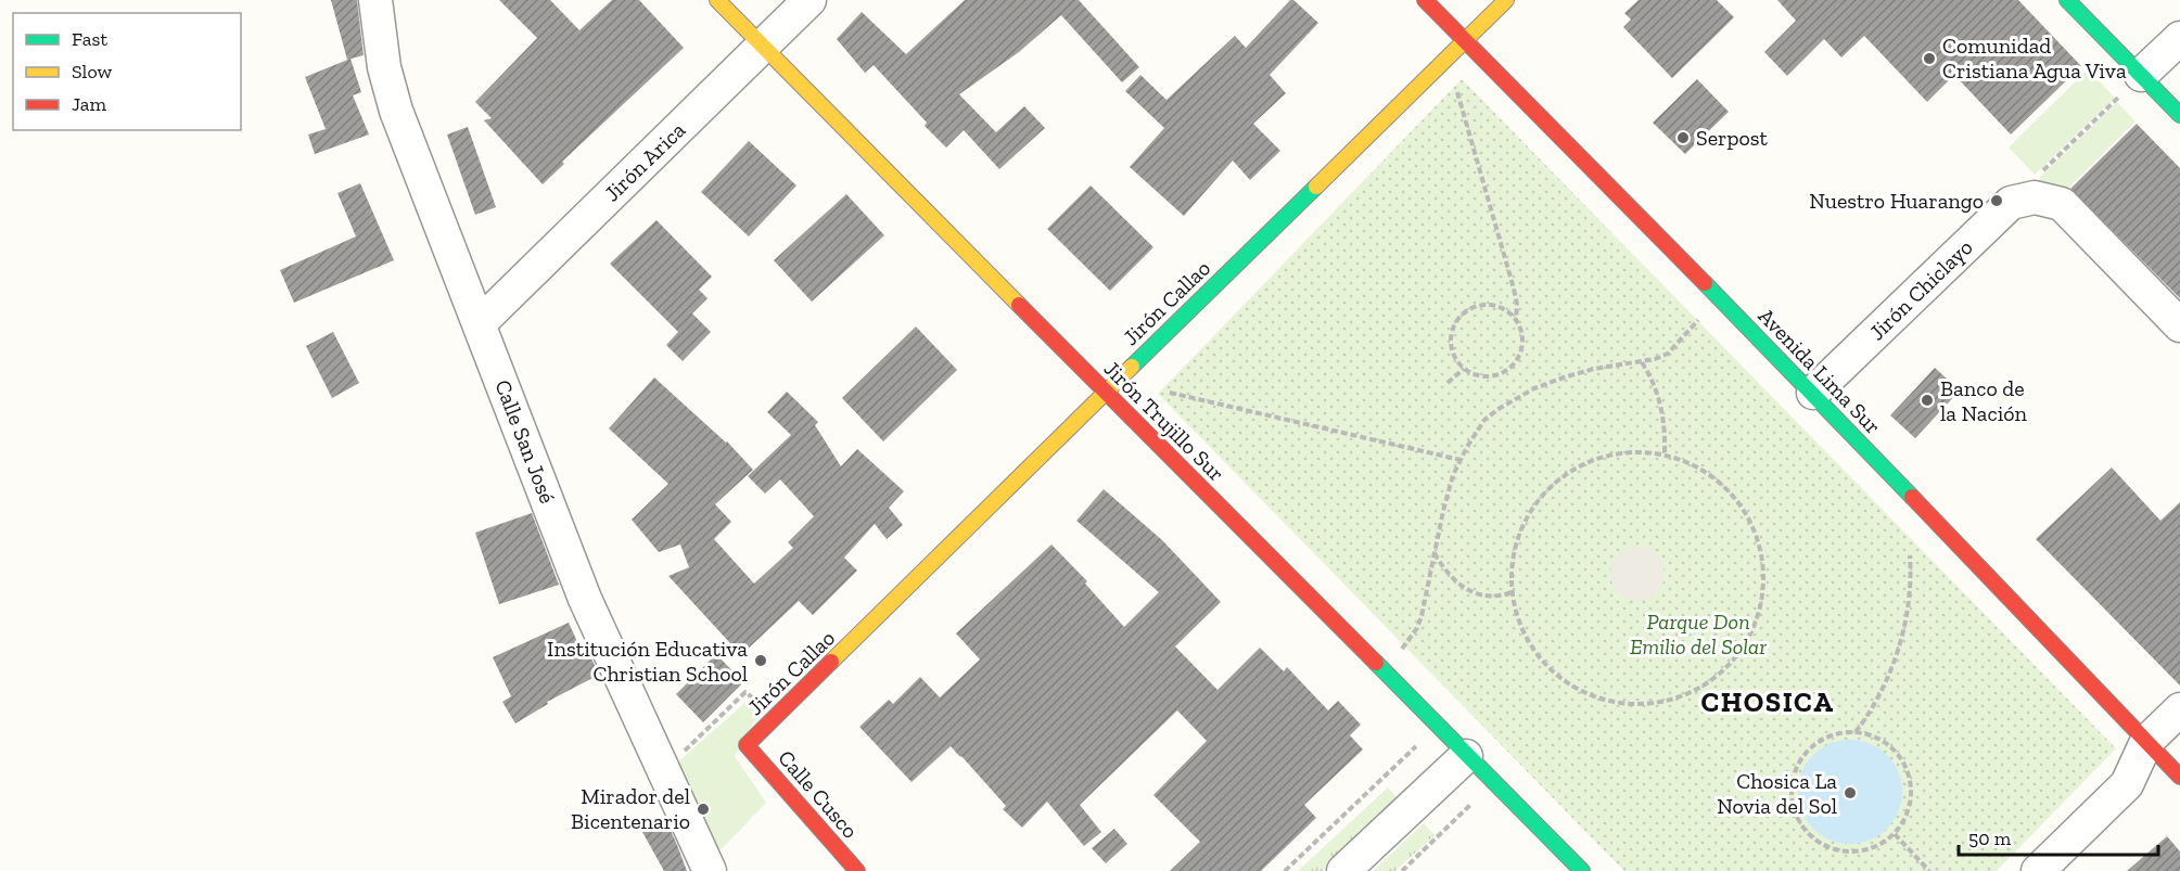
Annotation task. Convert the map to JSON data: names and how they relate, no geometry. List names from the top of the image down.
{
  "streets": {
    "main road": [
      "Jirón Callao",
      "Avenida Lima Sur",
      "Jirón Trujillo Sur",
      "Calle Cusco"
    ],
    "street": ["Jirón Arica", "Jirón Chiclayo", "Calle San José"]
  },
  "crossings": [
    ["Jirón Arica", "Jirón Trujillo Sur"],
    ["Jirón Arica", "Calle San José"],
    ["Jirón Chiclayo", "Avenida Lima Sur"],
    ["Jirón Callao", "Avenida Lima Sur"],
    ["Jirón Callao", "Jirón Trujillo Sur"],
    ["Jirón Callao", "Calle Cusco"]
  ],
  "districts": ["CHOSICA"],
  "parks": ["Parque Don Emilio del Solar"],
  "places": [
    "Comunidad Cristiana Agua Viva",
    "Serpost",
    "Nuestro Huarango",
    "Banco de la Nación",
    "Institución Educativa Christian School",
    "Chosica La Novia del Sol",
    "Mirador del Bicentenario"
  ],
  "legend": ["Fast", "Slow", "Jam"],
  "scale_bar": "50 m"
}
